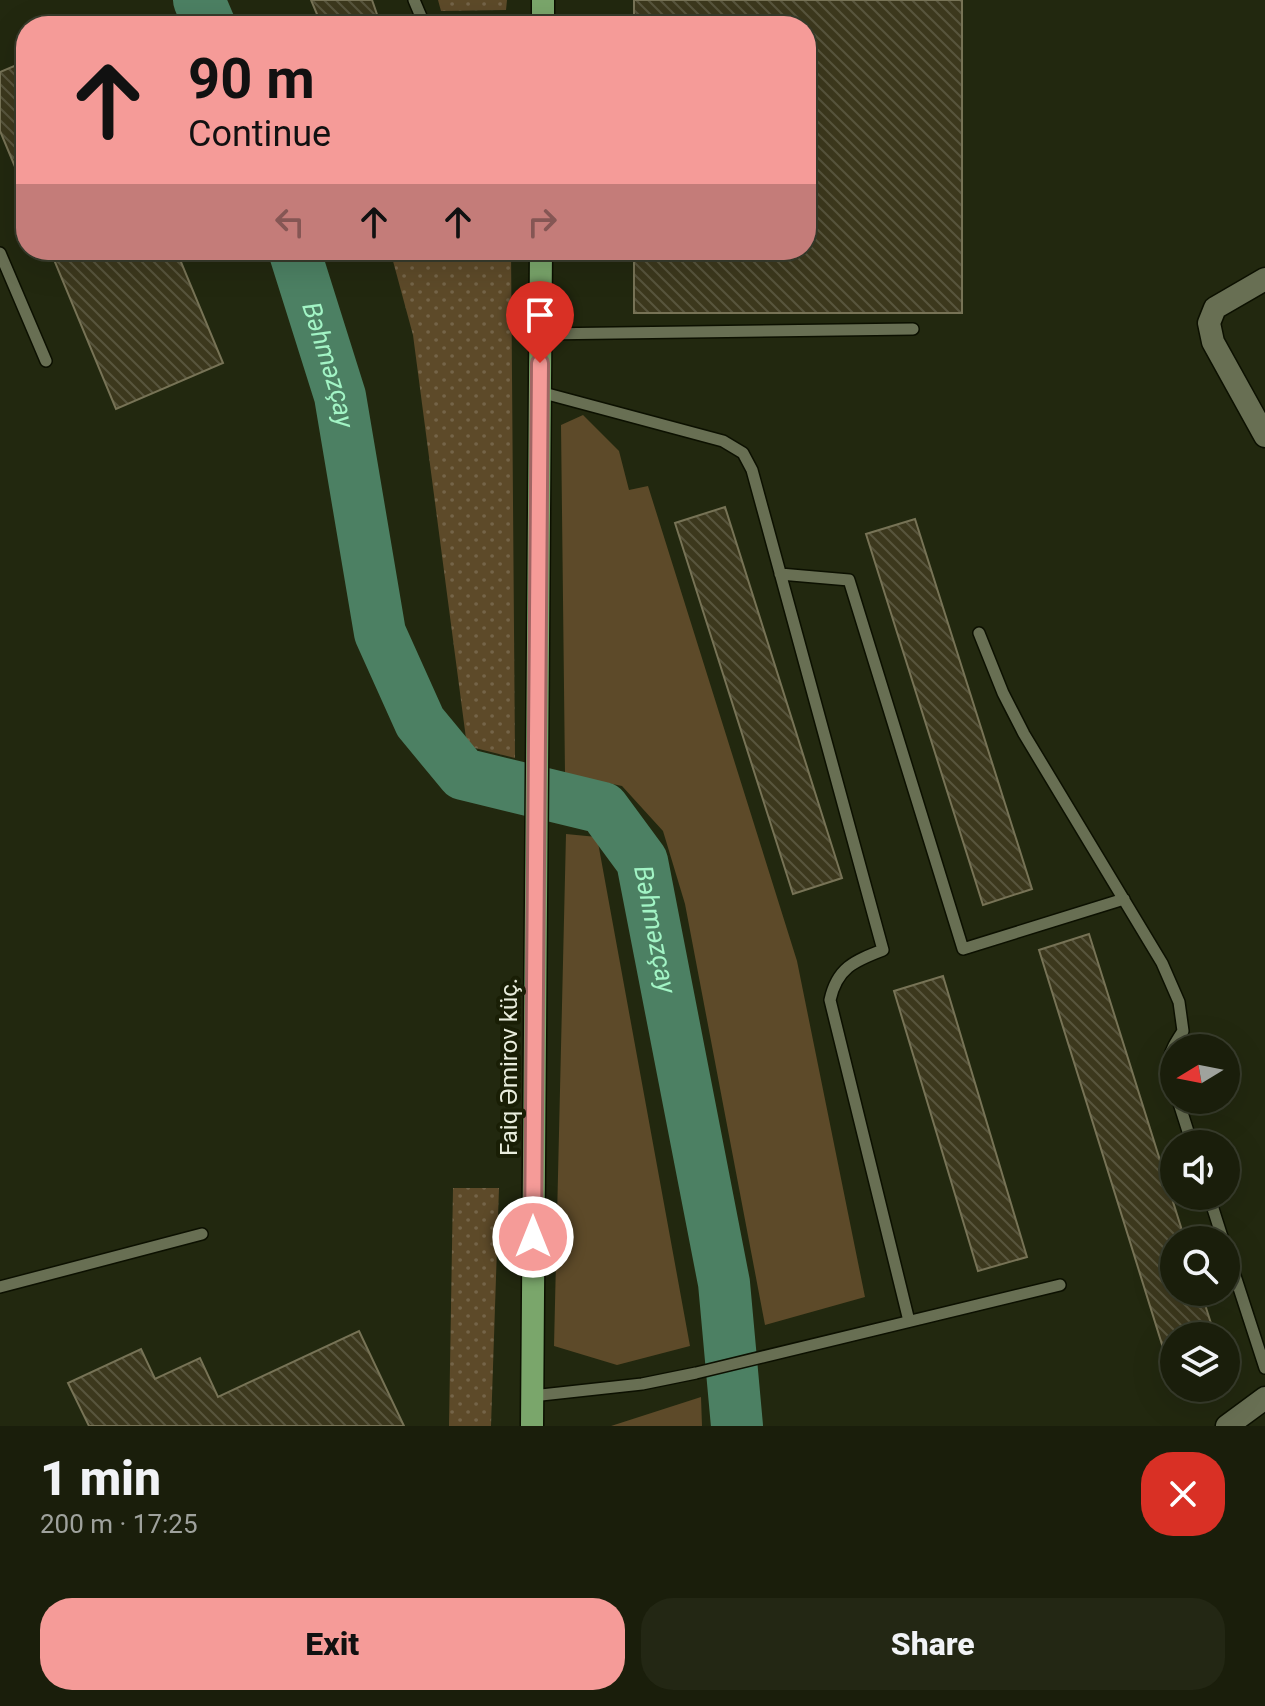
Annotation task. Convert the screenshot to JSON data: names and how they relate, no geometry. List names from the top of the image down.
{
  "streets": {
    "highway": ["Faiq Əmirov küç."]
  },
  "water": ["Bəhməzçay"],
  "north": "left",
  "page": {
    "turn": ["90 m", "Continue"],
    "heading": ["1 min", "200 m · 17:25"],
    "buttons": ["Exit", "Share"]
  }
}
